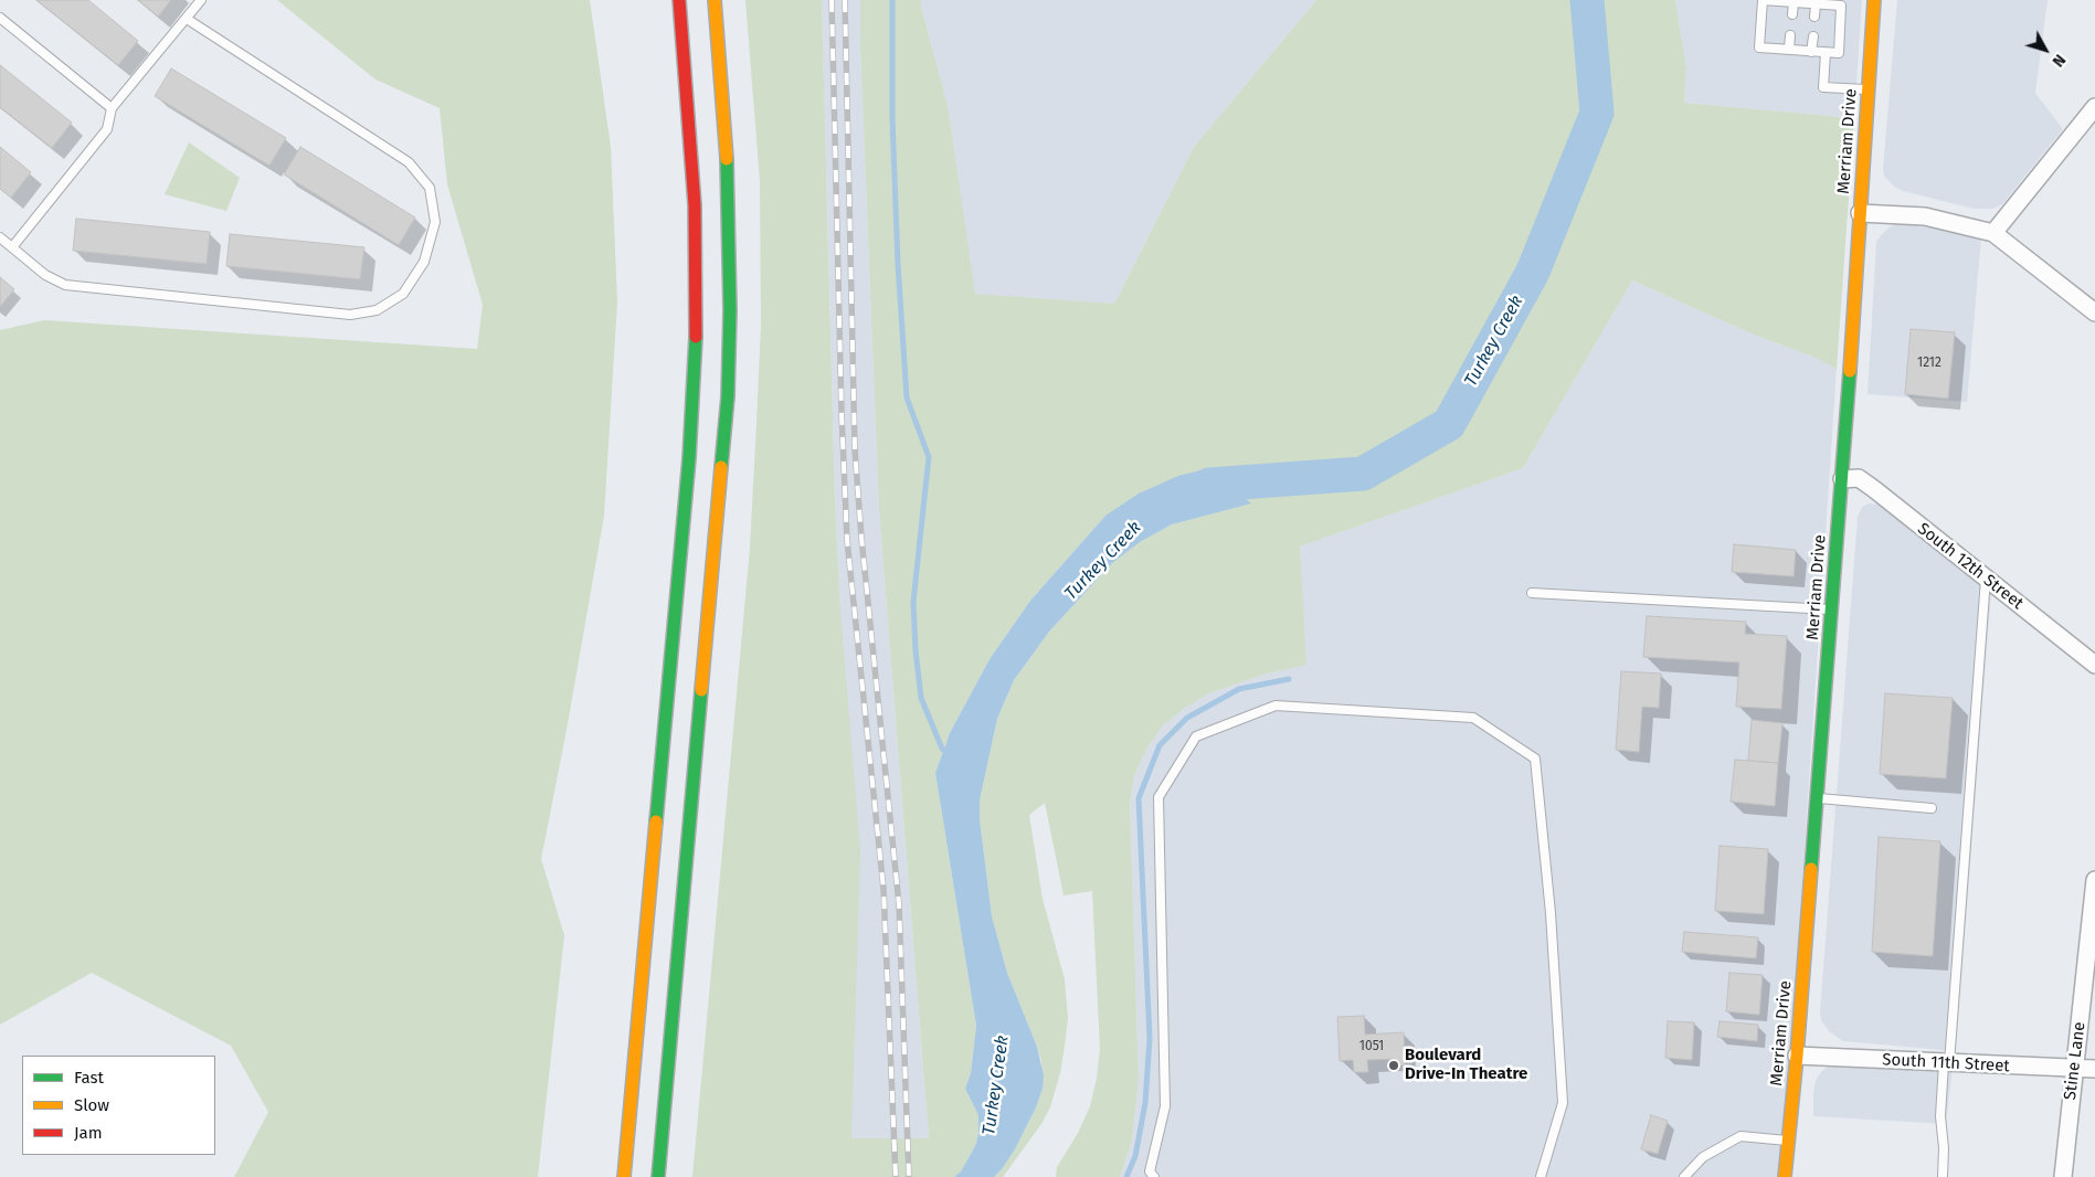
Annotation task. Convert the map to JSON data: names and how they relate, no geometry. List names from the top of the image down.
{
  "streets": {
    "main road": ["Merriam Drive"],
    "street": ["South 12th Street", "Stine Lane", "South 11th Street"]
  },
  "crossings": [
    ["Merriam Drive", "South 12th Street"],
    ["Merriam Drive", "South 11th Street"],
    ["Stine Lane", "South 11th Street"]
  ],
  "water": ["Turkey Creek"],
  "places": ["Boulevard Drive-In Theatre"],
  "house_numbers": ["1212", "1051"],
  "legend": ["Fast", "Slow", "Jam"],
  "north": "bottom right"
}
